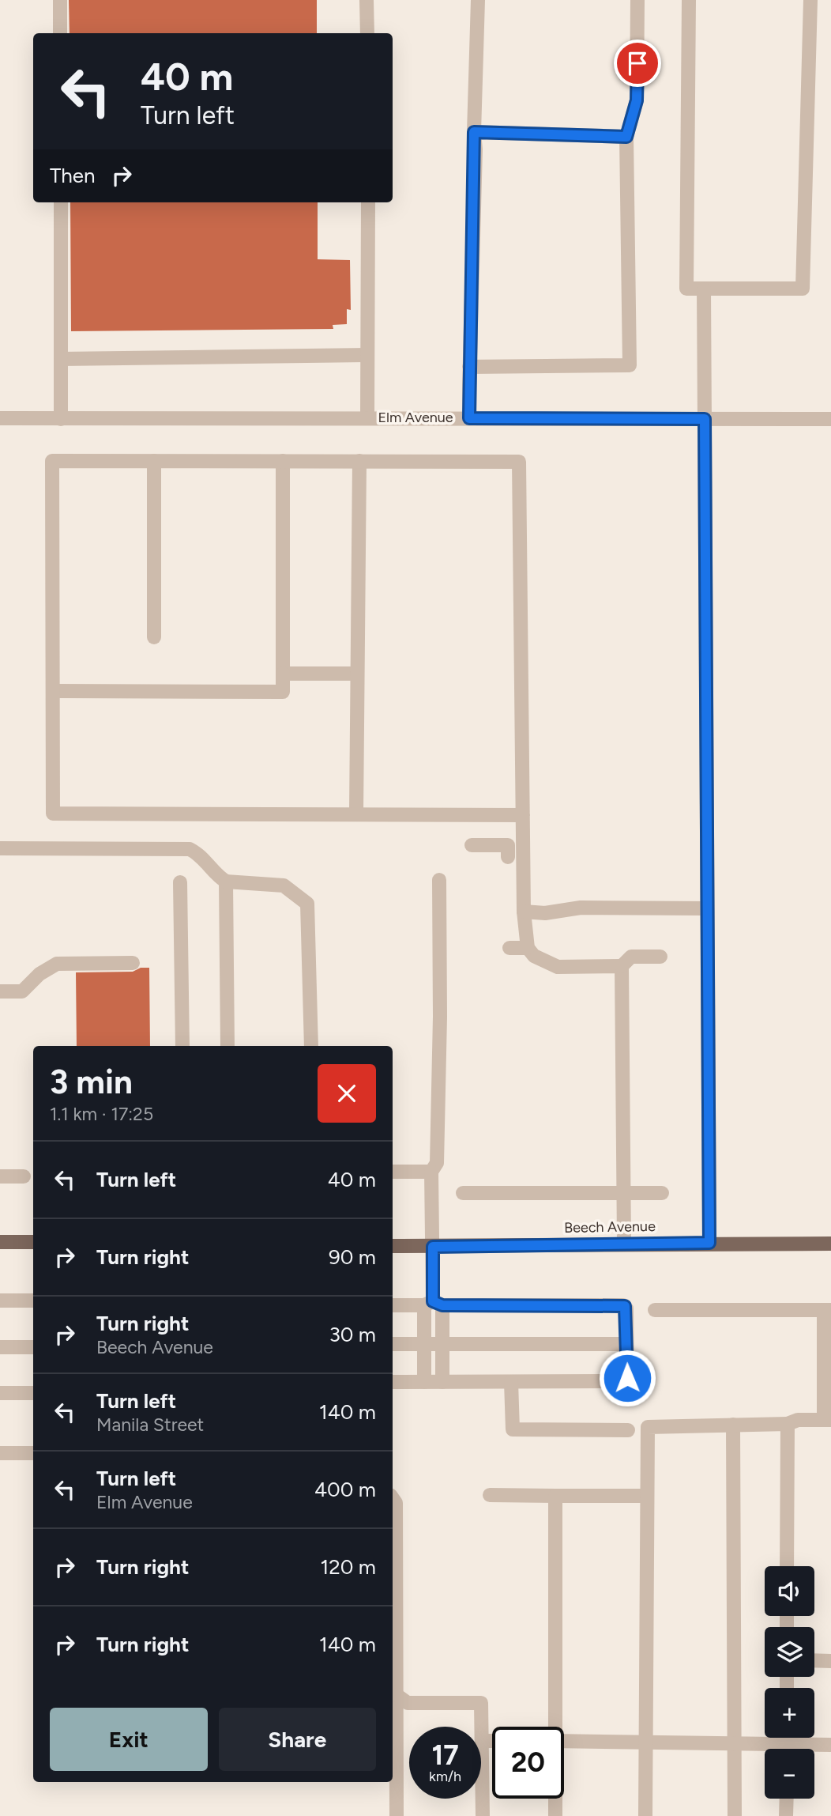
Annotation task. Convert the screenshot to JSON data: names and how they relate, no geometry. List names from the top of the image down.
{
  "streets": {
    "main road": ["Beech Avenue"],
    "street": ["Elm Avenue"]
  },
  "page": {
    "turn": ["40 m", "Turn left"],
    "then": "Then",
    "heading": ["3 min", "1.1 km · 17:25"],
    "list": [
      {
        "name": "Turn left",
        "value": "40 m"
      },
      {
        "name": "Turn right",
        "value": "90 m"
      },
      {
        "name": "Turn right",
        "note": "Beech Avenue",
        "value": "30 m"
      },
      {
        "name": "Turn left",
        "note": "Manila Street",
        "value": "140 m"
      },
      {
        "name": "Turn left",
        "note": "Elm Avenue",
        "value": "400 m"
      },
      {
        "name": "Turn right",
        "value": "120 m"
      },
      {
        "name": "Turn right",
        "value": "140 m"
      }
    ],
    "map_buttons": ["+", "−"],
    "buttons": ["Exit", "Share"],
    "speed": "17 km/h",
    "limit": "20"
  }
}
